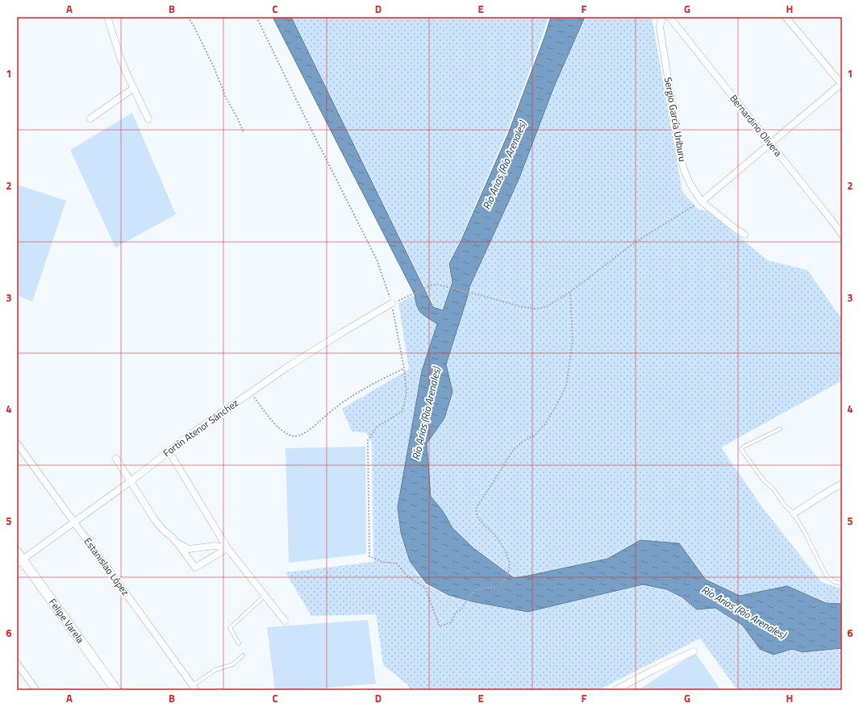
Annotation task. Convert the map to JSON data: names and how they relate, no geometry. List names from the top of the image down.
{
  "streets": {
    "street": [
      "Sergio García Uriburu",
      "Bernardino Olivera",
      "Fortín Atenor Sánchez",
      "Estanislao López",
      "Felipe Varela"
    ]
  },
  "crossings": [
    ["Fortín Atenor Sánchez", "Estanislao López"],
    ["Fortín Atenor Sánchez", "Felipe Varela"]
  ],
  "water": ["Río Arias (Río Arenales)"],
  "grid": {
    "columns": [
      "A",
      "B",
      "C",
      "D",
      "E",
      "F",
      "G",
      "H"
    ],
    "rows": [
      "1",
      "2",
      "3",
      "4",
      "5",
      "6"
    ]
  }
}
